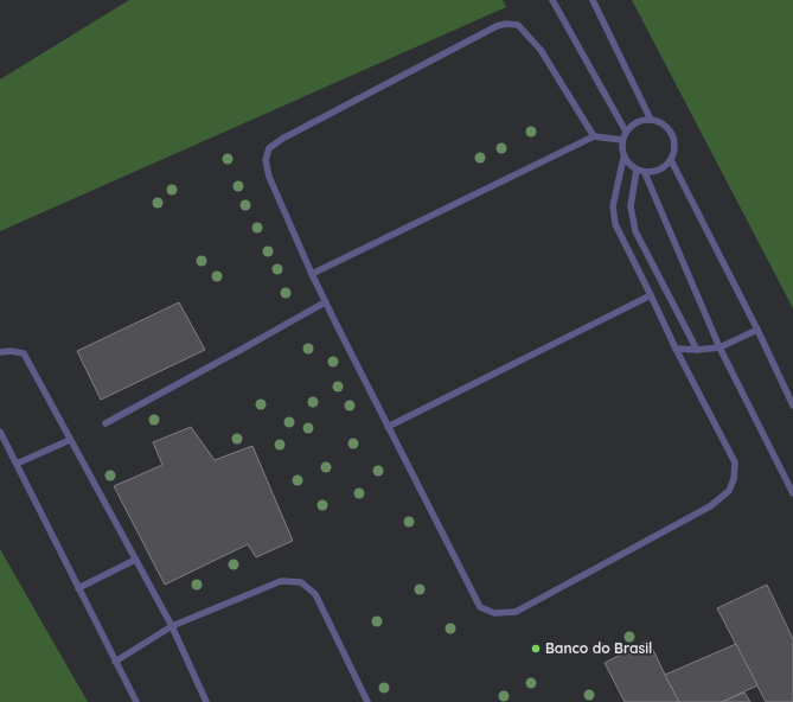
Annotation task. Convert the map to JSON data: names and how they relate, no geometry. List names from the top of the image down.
{
  "places": ["Banco do Brasil"]
}
